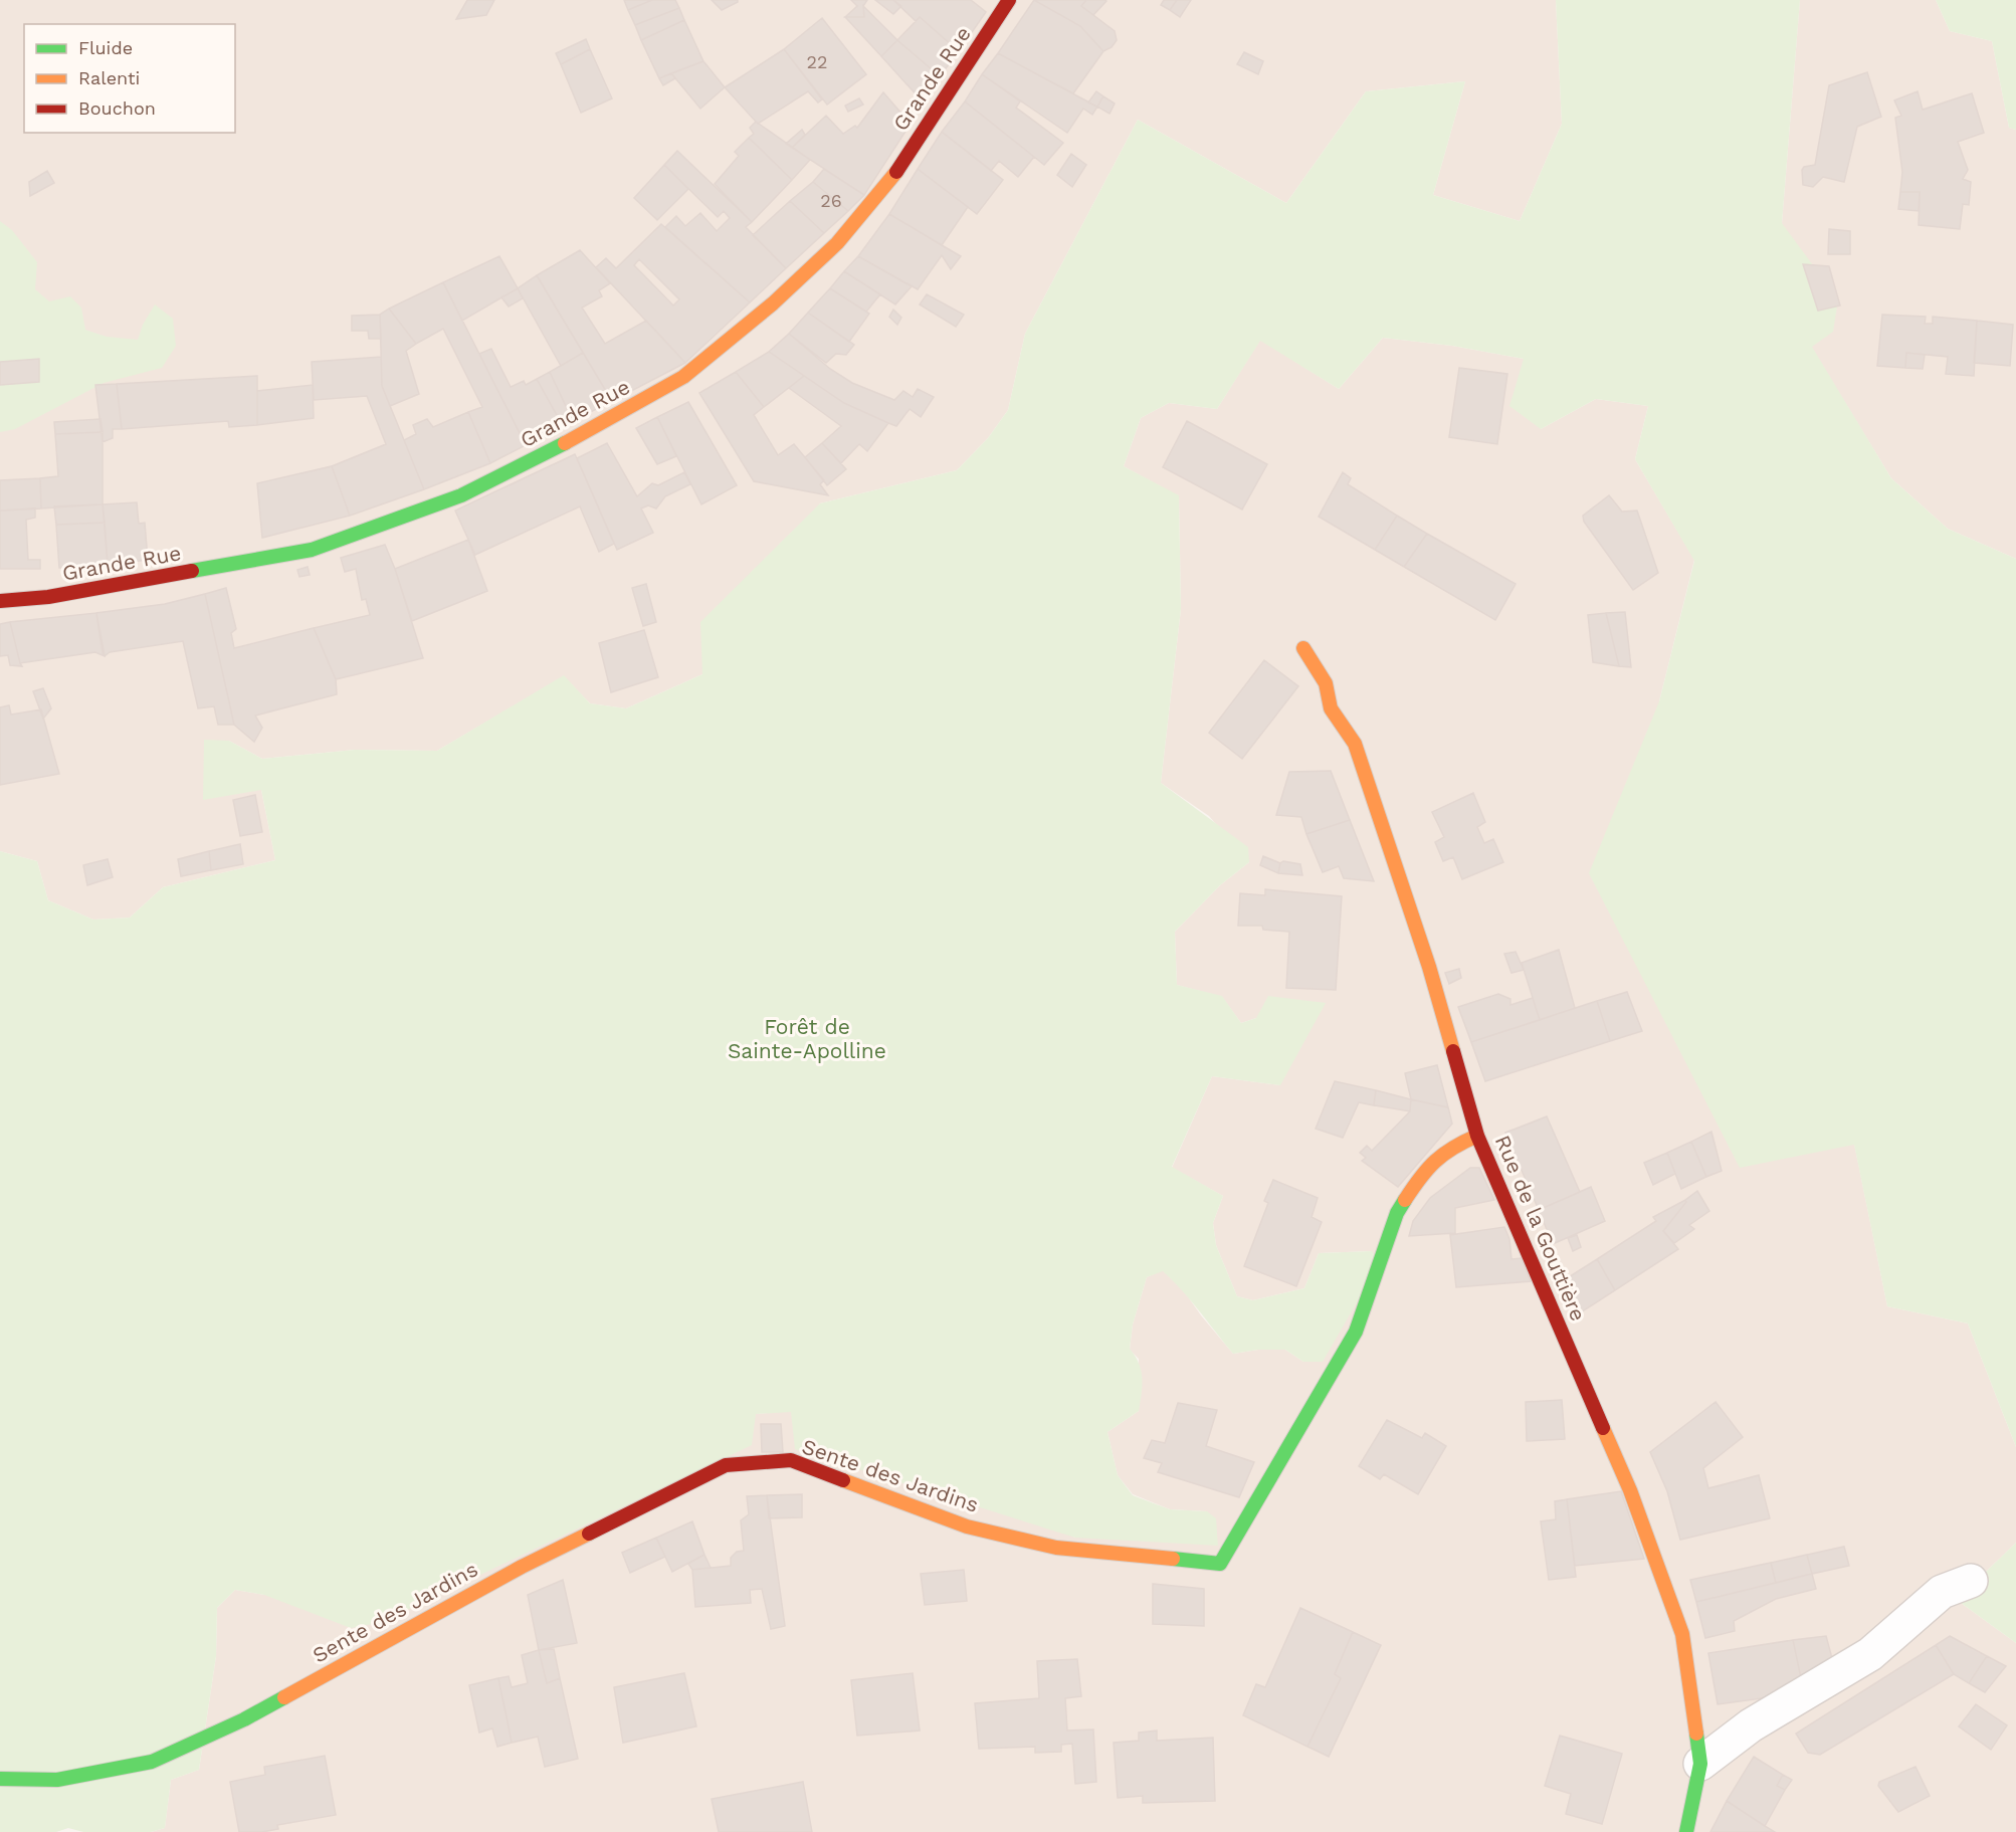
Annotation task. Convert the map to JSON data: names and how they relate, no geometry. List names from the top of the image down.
{
  "streets": {
    "street": ["Grande Rue", "Rue de la Gouttière", "Sente des Jardins"]
  },
  "crossings": [
    ["Rue de la Gouttière", "Sente des Jardins"]
  ],
  "parks": ["Forêt de Sainte-Apolline"],
  "house_numbers": ["22", "26"],
  "legend": ["Fluide", "Ralenti", "Bouchon"]
}
